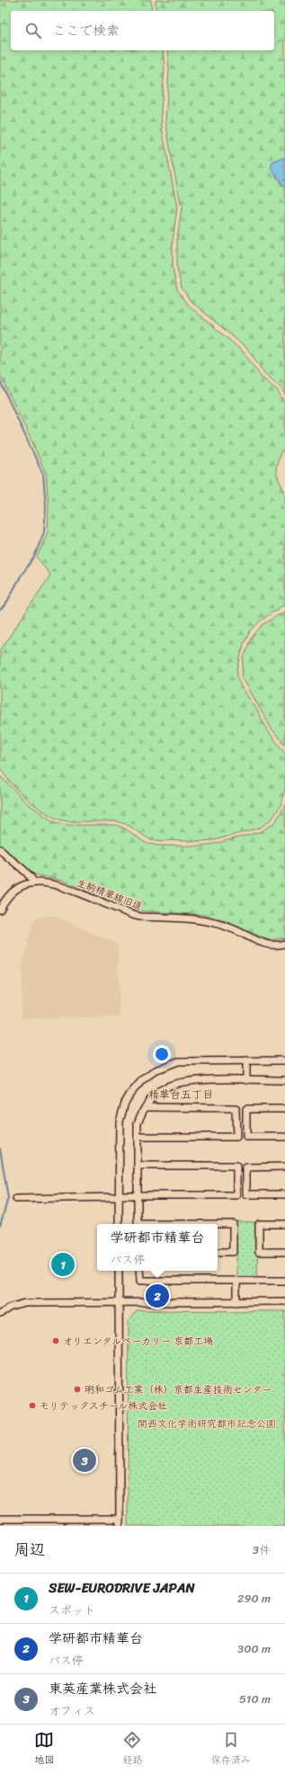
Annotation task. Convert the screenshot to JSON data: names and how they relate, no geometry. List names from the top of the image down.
{
  "streets": {
    "street": ["生駒精華線旧道"]
  },
  "districts": ["精華台五丁目"],
  "parks": ["関西文化学術研究都市記念公園"],
  "places": ["オリエンタルベーカリー 京都工場", "明和ゴム工業（株）京都生産技術センター", "モリテックスチール株式会社"],
  "page": {
    "search": "ここで検索",
    "popup": ["学研都市精華台", "バス停"],
    "pins": ["1", "2", "3"],
    "heading": ["周辺", "3件"],
    "list": [
      {
        "mark": "1",
        "name": "SEW-EURODRIVE JAPAN",
        "note": "スポット",
        "value": "290 m"
      },
      {
        "mark": "2",
        "name": "学研都市精華台",
        "note": "バス停",
        "value": "300 m"
      },
      {
        "mark": "3",
        "name": "東英産業株式会社",
        "note": "オフィス",
        "value": "510 m"
      }
    ],
    "nav": ["地図", "経路", "保存済み"]
  }
}
